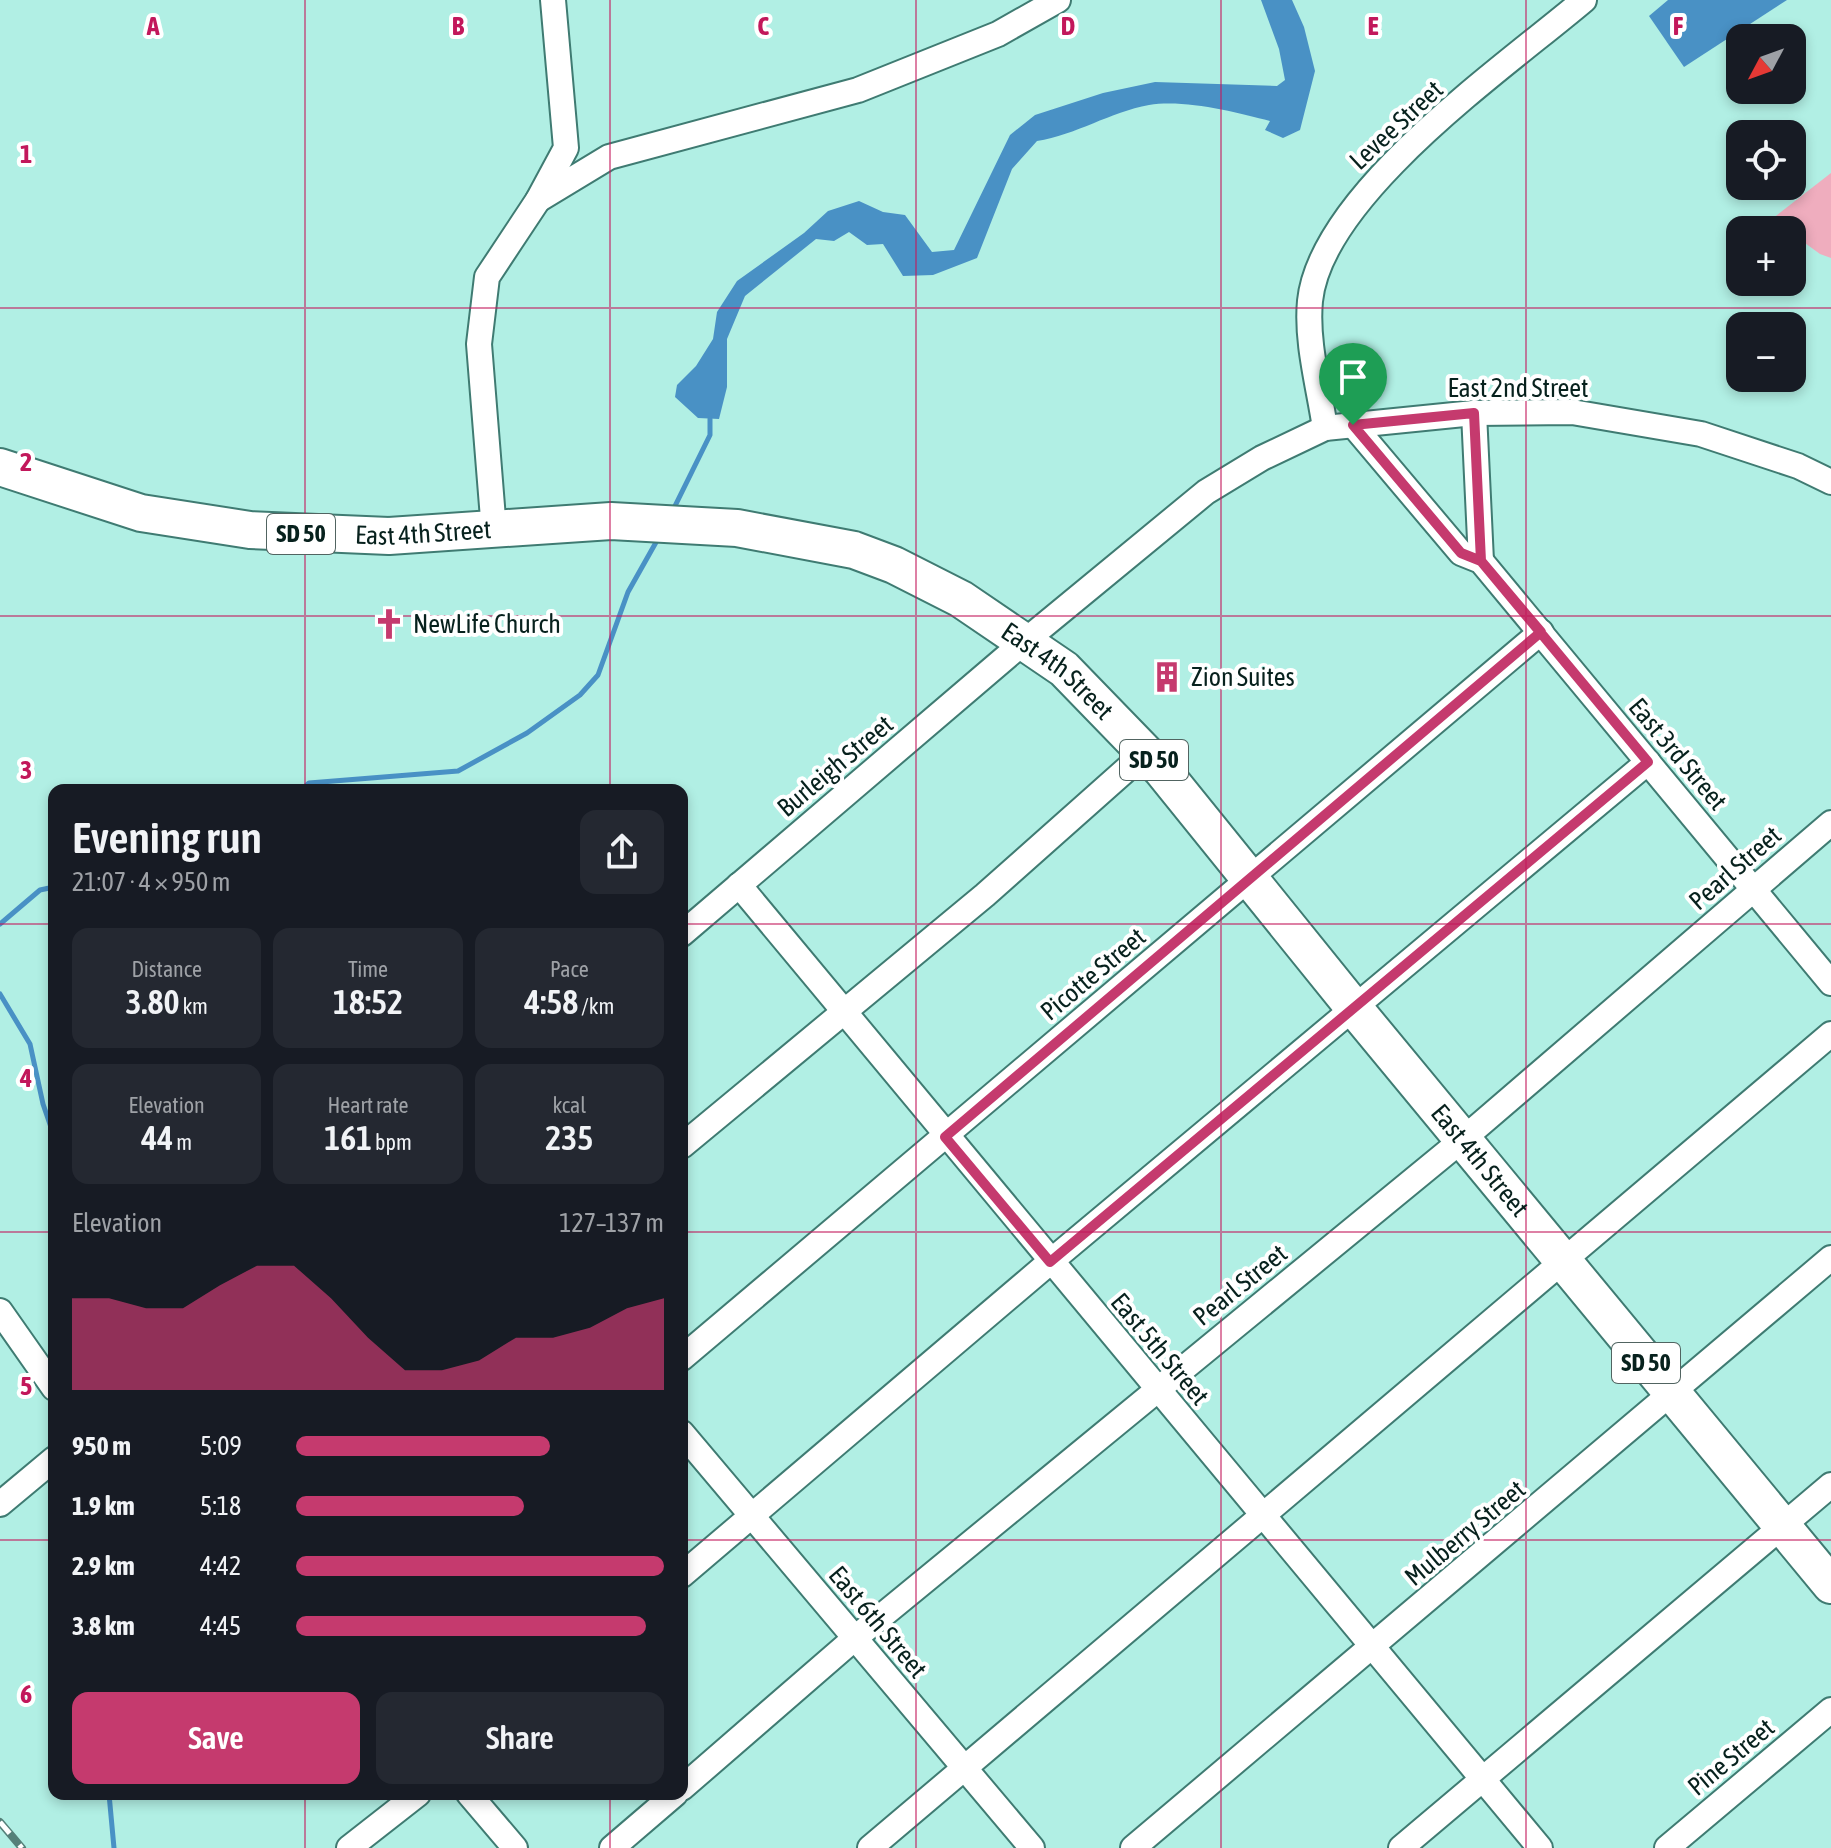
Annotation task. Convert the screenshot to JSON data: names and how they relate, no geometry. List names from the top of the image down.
{
  "streets": {
    "highway": ["East 4th Street", "SD 50"],
    "street": [
      "Levee Street",
      "East 2nd Street",
      "East 3rd Street",
      "Burleigh Street",
      "Pearl Street",
      "Picotte Street",
      "East 5th Street",
      "Mulberry Street",
      "East 6th Street",
      "Pine Street"
    ]
  },
  "crossings": [
    ["Levee Street", "East 2nd Street"],
    ["East 2nd Street", "East 4th Street"],
    ["East 2nd Street", "East 3rd Street"],
    ["East 2nd Street", "Burleigh Street"],
    ["East 4th Street", "Burleigh Street"],
    ["East 4th Street", "Pearl Street"],
    ["East 4th Street", "Picotte Street"],
    ["East 4th Street", "Mulberry Street"],
    ["East 3rd Street", "Pearl Street"],
    ["East 3rd Street", "Picotte Street"],
    ["Burleigh Street", "East 5th Street"],
    ["Pearl Street", "East 5th Street"],
    ["Pearl Street", "East 6th Street"],
    ["Picotte Street", "East 5th Street"],
    ["East 5th Street", "Mulberry Street"]
  ],
  "places": {
    "church": ["NewLife Church"],
    "building": ["Zion Suites"]
  },
  "north": "bottom left",
  "page": {
    "map_buttons": ["+", "−"],
    "heading": ["Evening run", "21:07 · 4 × 950 m"],
    "stats": [
      ["Distance", "3.80 km"],
      ["Time", "18:52"],
      ["Pace", "4:58 /km"],
      ["Elevation", "44 m"],
      ["Heart rate", "161 bpm"],
      ["kcal", "235"]
    ],
    "chart": ["Elevation", "127–137 m"],
    "list": [
      {
        "name": "950 m",
        "note": "5:09"
      },
      {
        "name": "1.9 km",
        "note": "5:18"
      },
      {
        "name": "2.9 km",
        "note": "4:42"
      },
      {
        "name": "3.8 km",
        "note": "4:45"
      }
    ],
    "buttons": ["Save", "Share"]
  },
  "grid": {
    "columns": [
      "A",
      "B",
      "C",
      "D",
      "E",
      "F"
    ],
    "rows": [
      "1",
      "2",
      "3",
      "4",
      "5",
      "6"
    ]
  }
}
